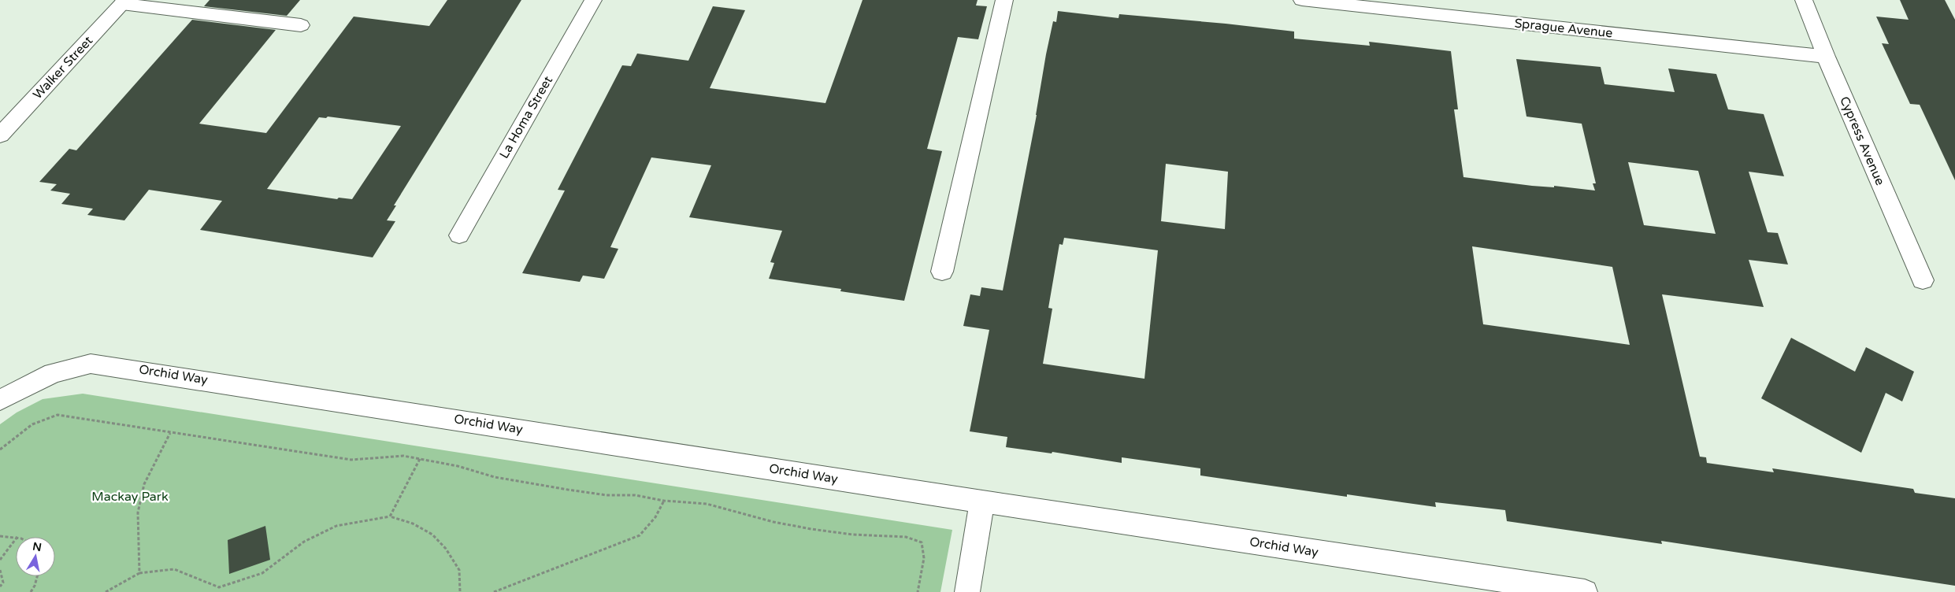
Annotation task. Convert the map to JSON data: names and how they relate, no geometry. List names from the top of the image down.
{
  "streets": {
    "street": [
      "Sprague Avenue",
      "Walker Street",
      "La Homa Street",
      "Cypress Avenue",
      "Orchid Way"
    ]
  },
  "crossings": [
    ["Sprague Avenue", "Cypress Avenue"]
  ],
  "parks": ["Mackay Park"],
  "north": "top"
}
